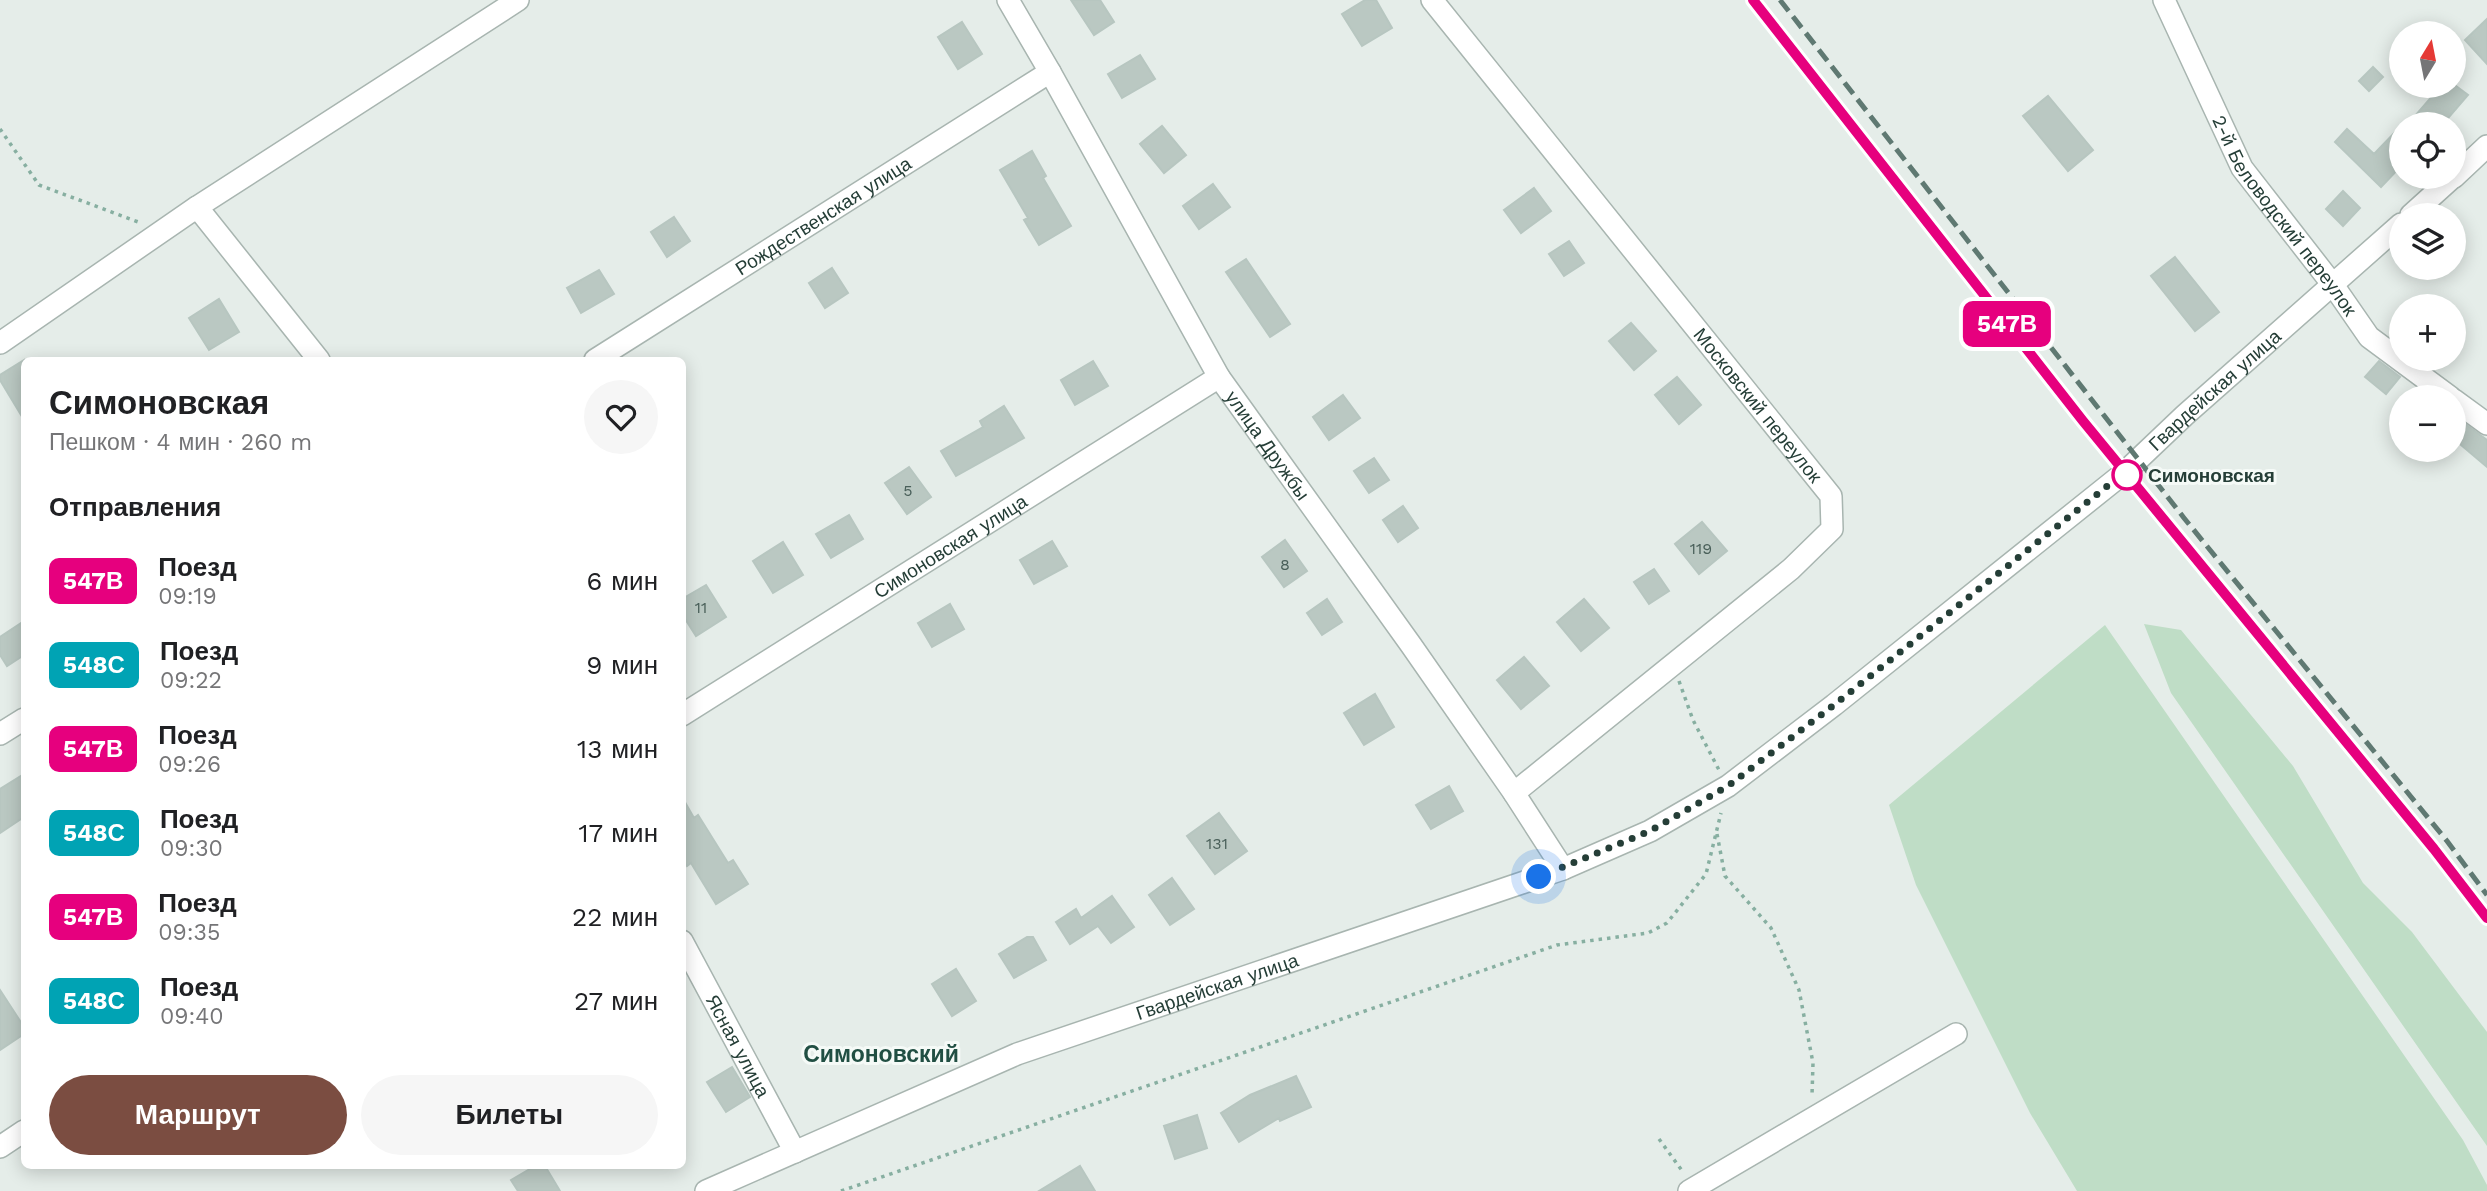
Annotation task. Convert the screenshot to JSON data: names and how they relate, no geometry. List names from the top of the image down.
{
  "streets": {
    "street": [
      "2-й Беловодский переулок",
      "Рождественская улица",
      "Гвардейская улица",
      "Московский переулок",
      "улица Дружбы",
      "Симоновская улица",
      "Ясная улица"
    ]
  },
  "crossings": [
    ["2-й Беловодский переулок", "Гвардейская улица"],
    ["Рождественская улица", "улица Дружбы"],
    ["Гвардейская улица", "улица Дружбы"],
    ["Гвардейская улица", "Ясная улица"],
    ["Московский переулок", "улица Дружбы"],
    ["улица Дружбы", "Симоновская улица"]
  ],
  "districts": ["Симоновский"],
  "places": ["Симоновская"],
  "house_numbers": [
    "5",
    "119",
    "8",
    "11",
    "131"
  ],
  "north": "top",
  "page": {
    "on_map": "547В",
    "map_buttons": ["+", "−"],
    "heading": [
      ["Симоновская", "Пешком · 4 мин · 260 m"],
      "Отправления"
    ],
    "list": [
      {
        "mark": "547В",
        "name": "Поезд",
        "note": "09:19",
        "value": "6 мин"
      },
      {
        "mark": "548С",
        "name": "Поезд",
        "note": "09:22",
        "value": "9 мин"
      },
      {
        "mark": "547В",
        "name": "Поезд",
        "note": "09:26",
        "value": "13 мин"
      },
      {
        "mark": "548С",
        "name": "Поезд",
        "note": "09:30",
        "value": "17 мин"
      },
      {
        "mark": "547В",
        "name": "Поезд",
        "note": "09:35",
        "value": "22 мин"
      },
      {
        "mark": "548С",
        "name": "Поезд",
        "note": "09:40",
        "value": "27 мин"
      }
    ],
    "buttons": ["Маршрут", "Билеты"]
  }
}
